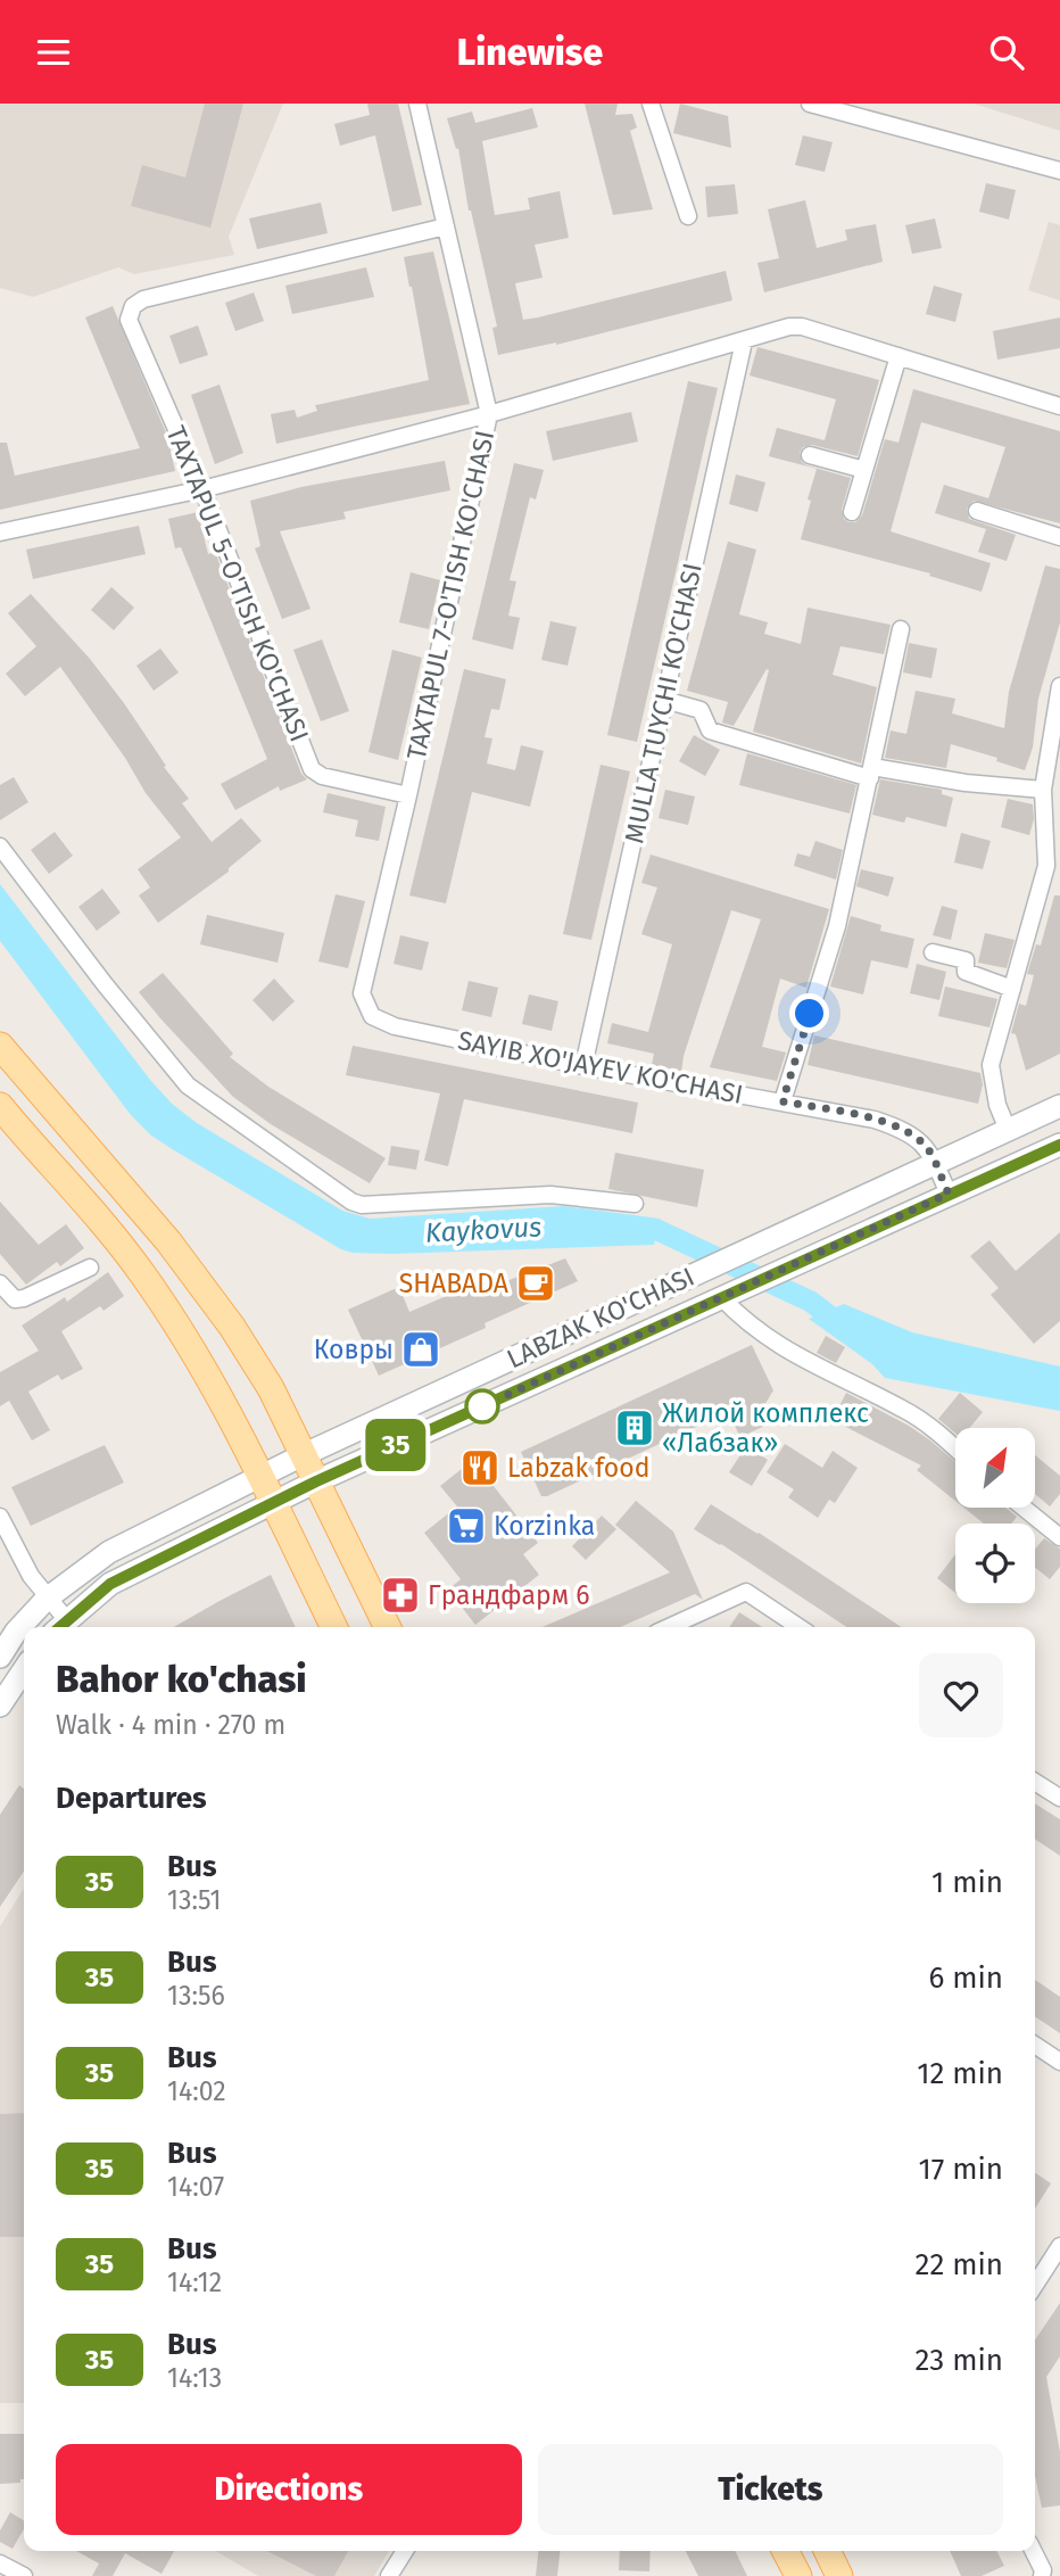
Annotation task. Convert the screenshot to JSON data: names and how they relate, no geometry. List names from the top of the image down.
{
  "streets": {
    "main road": ["LABZAK KO'CHASI"],
    "street": [
      "TAXTAPUL 5-O'TISH KO'CHASI",
      "TAXTAPUL 7-O'TISH KO'CHASI",
      "MULLA TUYCHI KO'CHASI",
      "SAYIB XO'JAYEV KO'CHASI"
    ]
  },
  "crossings": [
    ["TAXTAPUL 5-O'TISH KO'CHASI", "TAXTAPUL 7-O'TISH KO'CHASI"],
    ["TAXTAPUL 7-O'TISH KO'CHASI", "SAYIB XO'JAYEV KO'CHASI"],
    ["MULLA TUYCHI KO'CHASI", "SAYIB XO'JAYEV KO'CHASI"],
    ["SAYIB XO'JAYEV KO'CHASI", "LABZAK KO'CHASI"]
  ],
  "water": ["Kaykovus"],
  "places": {
    "cafe": ["SHABADA"],
    "shop": ["Ковры"],
    "building": ["Жилой комплекс «Лабзак»"],
    "restaurant": ["Labzak food"],
    "supermarket": ["Korzinka"],
    "pharmacy": ["Грандфарм 6"]
  },
  "lines": ["bus line 35"],
  "north": "top right",
  "page": {
    "header": "Linewise",
    "on_map": "35",
    "heading": [
      ["Bahor ko'chasi", "Walk · 4 min · 270 m"],
      "Departures"
    ],
    "list": [
      {
        "mark": "35",
        "name": "Bus",
        "note": "13:51",
        "value": "1 min"
      },
      {
        "mark": "35",
        "name": "Bus",
        "note": "13:56",
        "value": "6 min"
      },
      {
        "mark": "35",
        "name": "Bus",
        "note": "14:02",
        "value": "12 min"
      },
      {
        "mark": "35",
        "name": "Bus",
        "note": "14:07",
        "value": "17 min"
      },
      {
        "mark": "35",
        "name": "Bus",
        "note": "14:12",
        "value": "22 min"
      },
      {
        "mark": "35",
        "name": "Bus",
        "note": "14:13",
        "value": "23 min"
      }
    ],
    "buttons": ["Directions", "Tickets"]
  }
}
